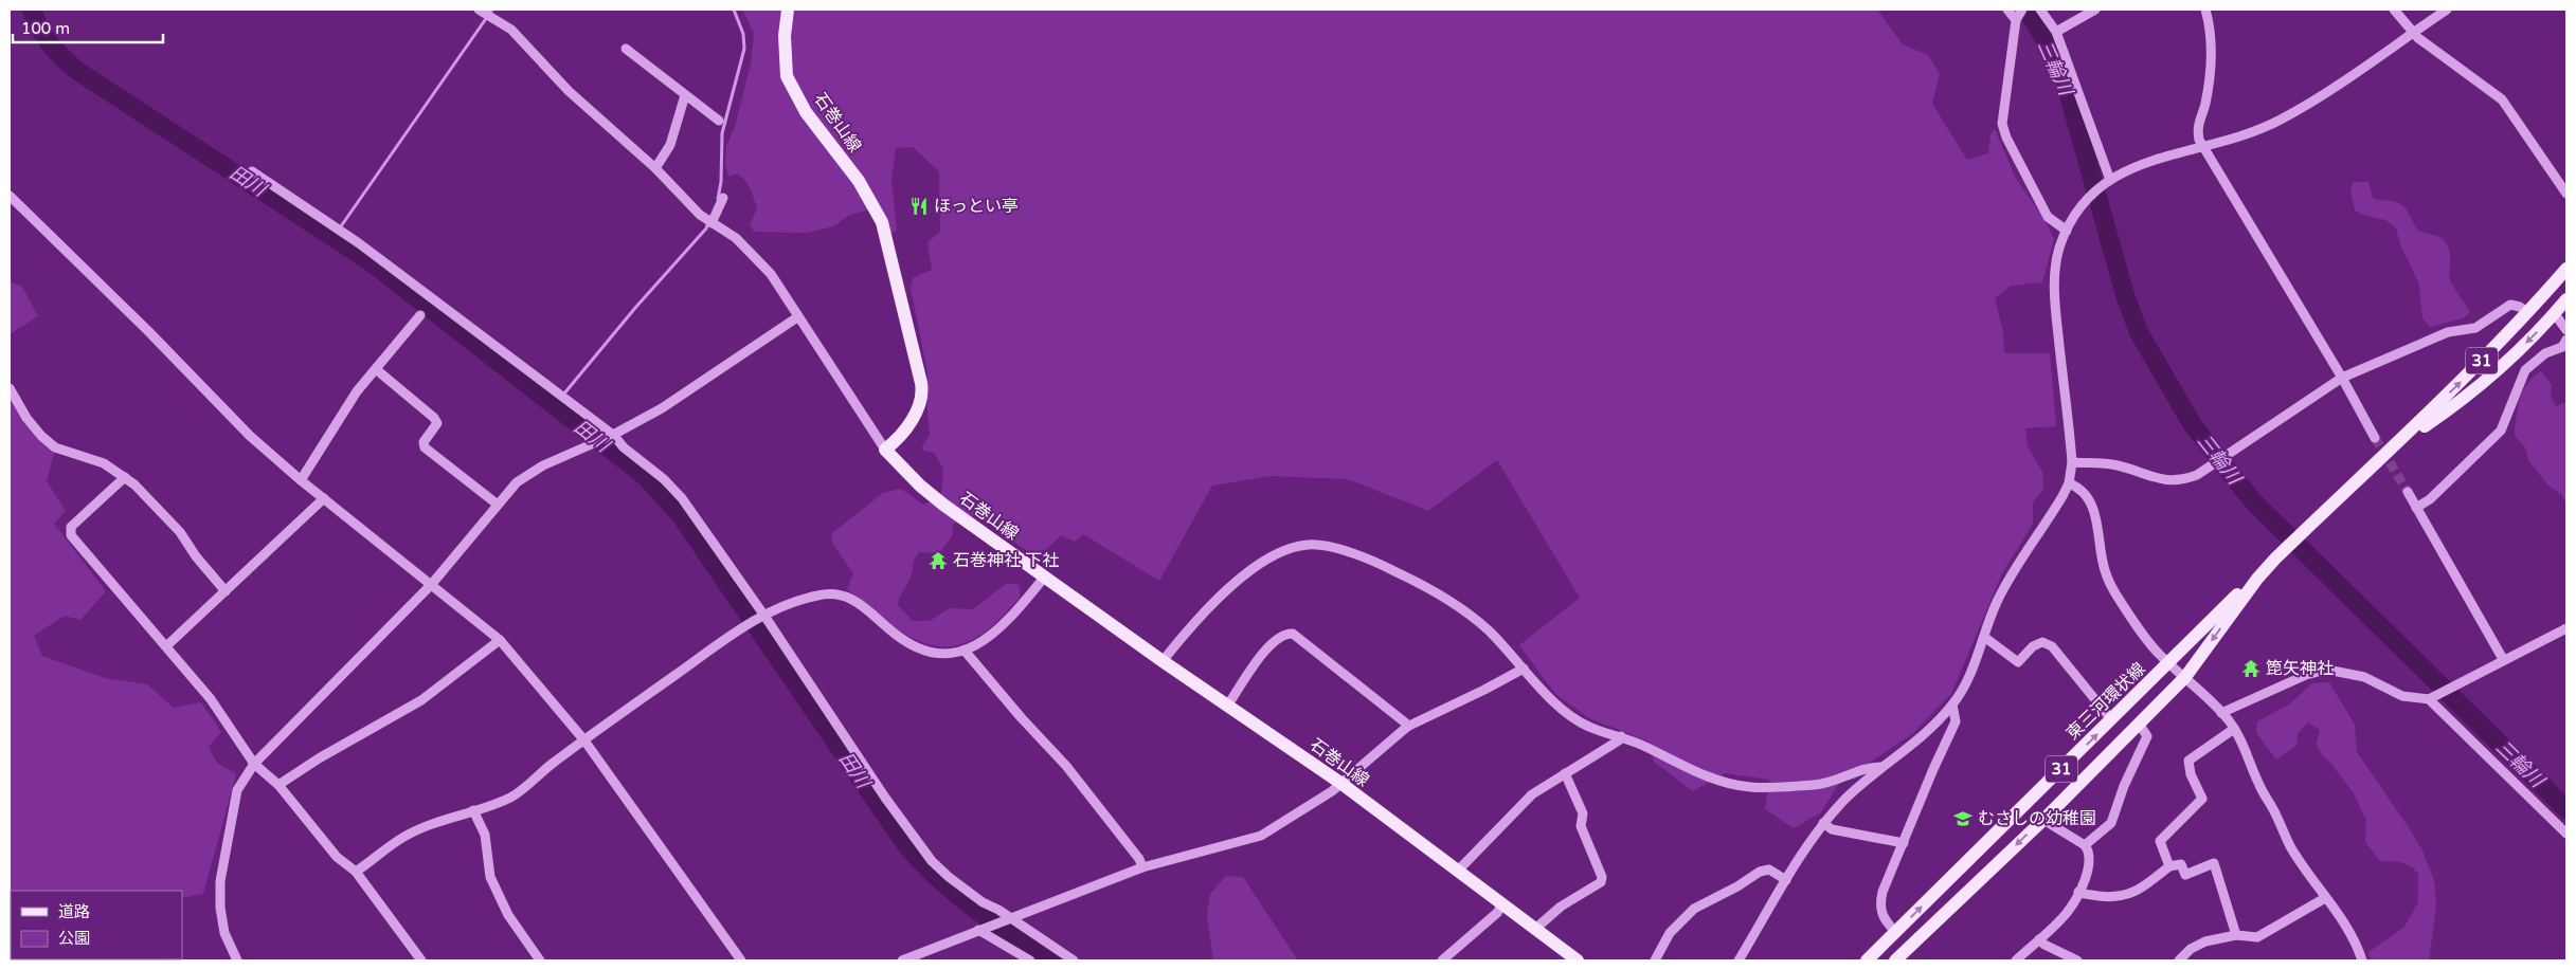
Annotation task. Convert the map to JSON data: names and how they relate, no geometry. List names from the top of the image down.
{
  "streets": {
    "main road": ["石巻山線", "31", "東三河環状線"]
  },
  "water": ["三輪川", "田川"],
  "places": {
    "restaurant": ["ほっとい亭"],
    "temple": ["石巻神社 下社", "箆矢神社"],
    "school or university": ["むさしの幼稚園"]
  },
  "legend": ["道路", "公園"],
  "scale_bar": "100 m"
}
